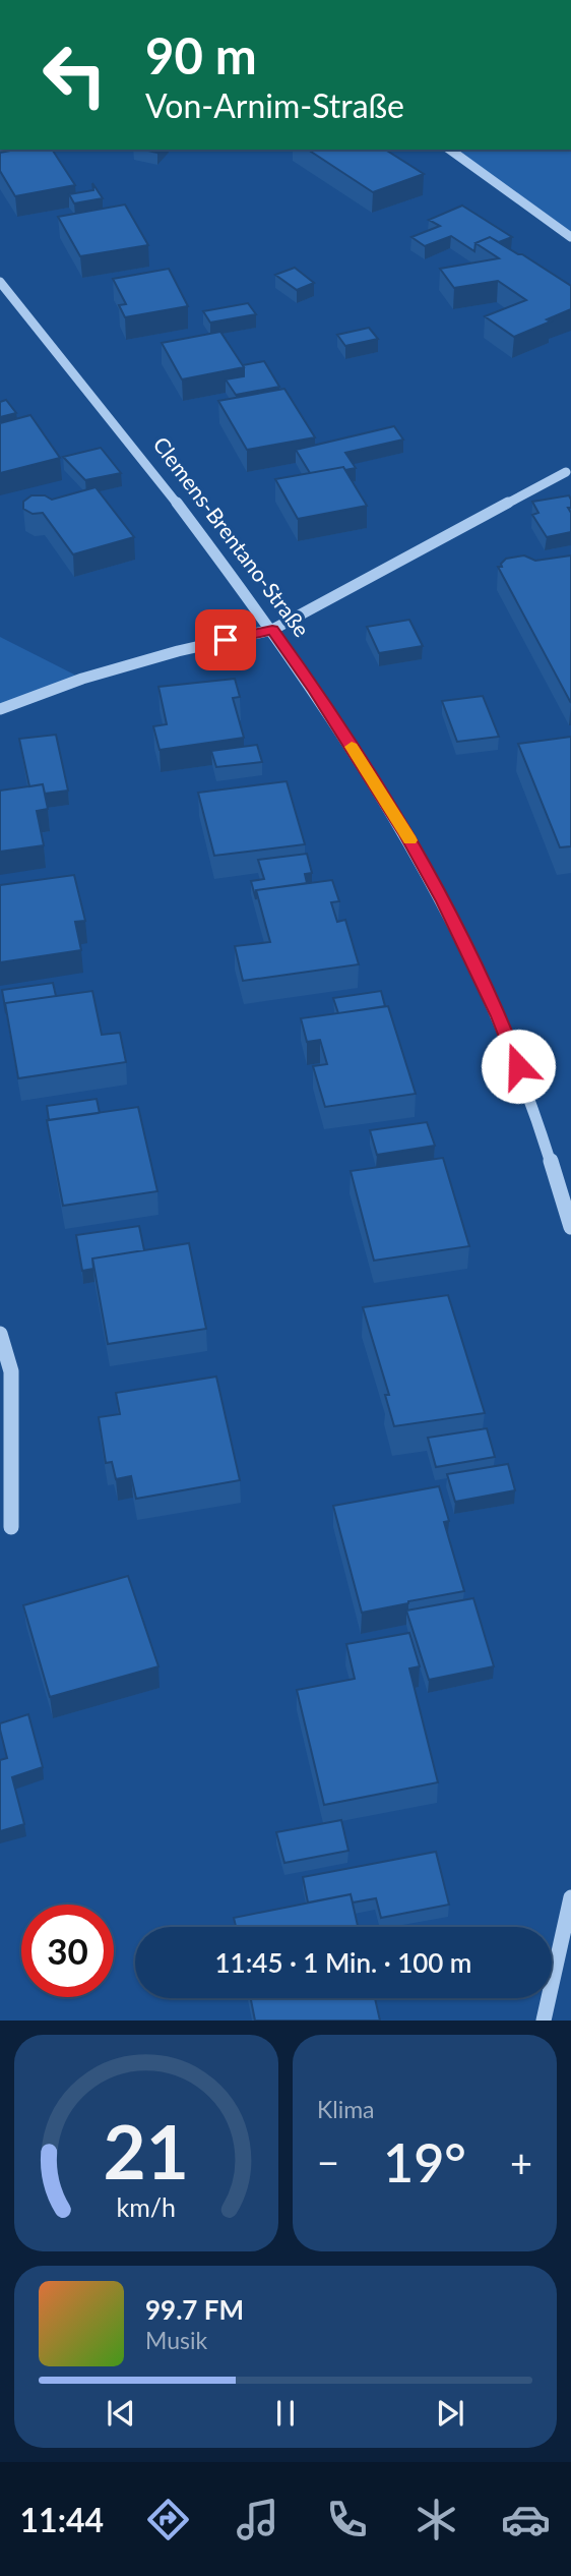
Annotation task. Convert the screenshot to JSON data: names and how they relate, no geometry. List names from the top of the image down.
{
  "streets": {
    "street": ["Clemens-Brentano-Straße"]
  },
  "page": {
    "turn": ["90 m", "Von-Arnim-Straße"],
    "limit": "30",
    "trip": "11:45 · 1 Min. · 100 m",
    "tile": "Klima",
    "heat": ["−", "19°", "+"],
    "song": ["99.7 FM", "Musik"],
    "tabs": "11:44",
    "gauge": ["21", "km/h"]
  }
}
